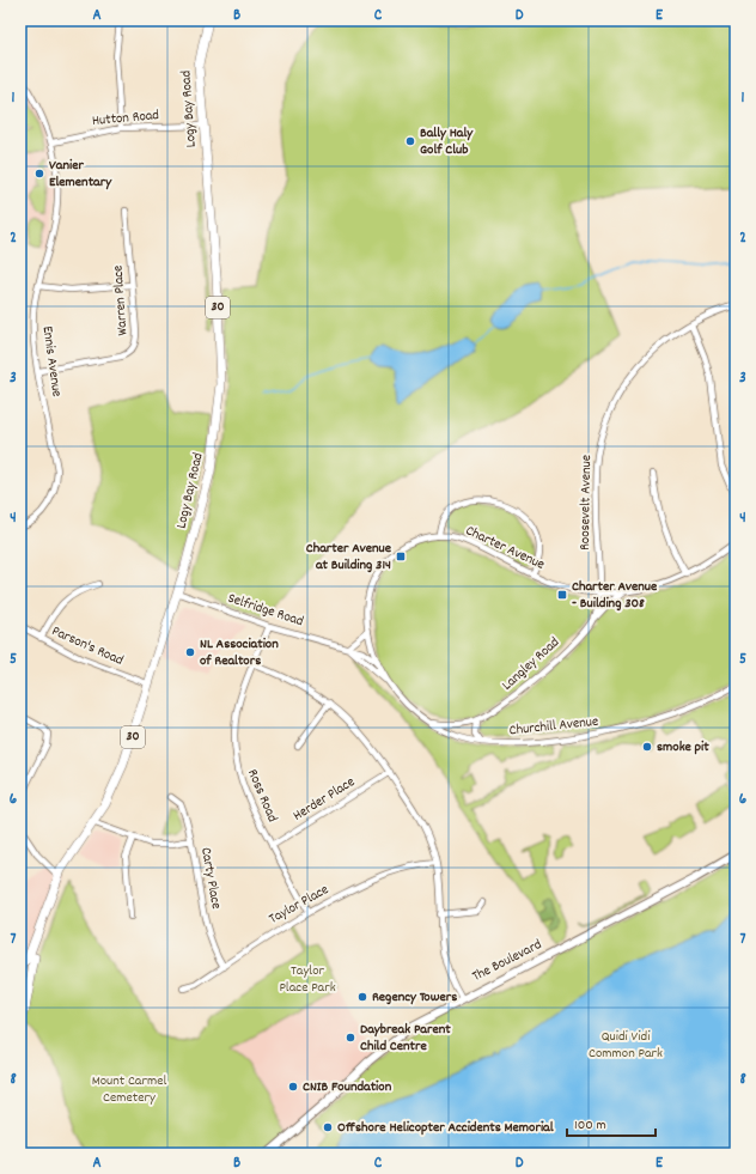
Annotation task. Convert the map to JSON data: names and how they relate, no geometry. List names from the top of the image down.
{
  "streets": {
    "main road": ["Logy Bay Road", "30"],
    "street": [
      "Hutton Road",
      "Warren Place",
      "Ennis Avenue",
      "Roosevelt Avenue",
      "Charter Avenue",
      "Selfridge Road",
      "Parson's Road",
      "Langley Road",
      "Churchill Avenue",
      "Ross Road",
      "Herder Place",
      "Carty Place",
      "Taylor Place",
      "The Boulevard"
    ]
  },
  "crossings": [
    ["Logy Bay Road", "Hutton Road"],
    ["Logy Bay Road", "Selfridge Road"],
    ["Logy Bay Road", "Parson's Road"],
    ["Hutton Road", "Ennis Avenue"],
    ["Warren Place", "Ennis Avenue"],
    ["Roosevelt Avenue", "Charter Avenue"],
    ["Charter Avenue", "Selfridge Road"],
    ["Charter Avenue", "Langley Road"],
    ["Charter Avenue", "Churchill Avenue"],
    ["Selfridge Road", "Churchill Avenue"],
    ["Selfridge Road", "Ross Road"],
    ["Langley Road", "Churchill Avenue"],
    ["Ross Road", "Herder Place"],
    ["Ross Road", "Taylor Place"],
    ["Carty Place", "Taylor Place"]
  ],
  "parks": ["Taylor Place Park", "Quidi Vidi Common Park", "Mount Carmel Cemetery"],
  "places": {
    "other": [
      "Bally Haly Golf Club",
      "Vanier Elementary",
      "NL Association of Realtors",
      "smoke pit",
      "Regency Towers",
      "Daybreak Parent Child Centre",
      "CNIB Foundation",
      "Offshore Helicopter Accidents Memorial"
    ],
    "transit": ["Charter Avenue at Building 314", "Charter Avenue - Building 308"]
  },
  "scale_bar": "100 m",
  "grid": {
    "columns": [
      "A",
      "B",
      "C",
      "D",
      "E"
    ],
    "rows": [
      "1",
      "2",
      "3",
      "4",
      "5",
      "6",
      "7",
      "8"
    ]
  }
}
